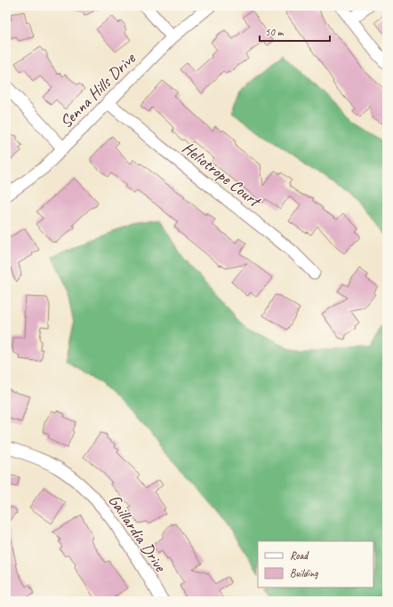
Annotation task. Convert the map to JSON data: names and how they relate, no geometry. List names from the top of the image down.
{
  "streets": {
    "street": ["Senna Hills Drive", "Heliotrope Court", "Gaillardia Drive"]
  },
  "crossings": [
    ["Senna Hills Drive", "Heliotrope Court"]
  ],
  "legend": ["Road", "Building"],
  "scale_bar": "50 m"
}
